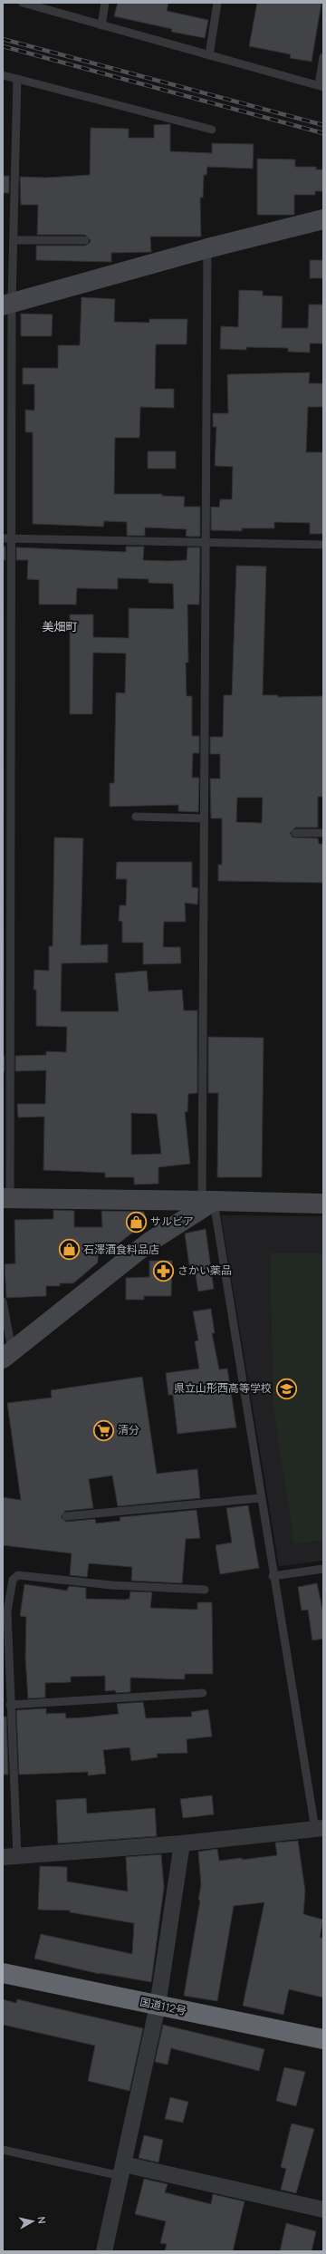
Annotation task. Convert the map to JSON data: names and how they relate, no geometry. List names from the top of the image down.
{
  "streets": {
    "highway": ["国道112号"]
  },
  "districts": ["美畑町"],
  "places": {
    "shop": ["サルビア", "石澤酒食料品店"],
    "pharmacy": ["さかい薬品"],
    "school or university": ["県立山形西高等学校"],
    "supermarket": ["清分"]
  },
  "north": "right"
}
